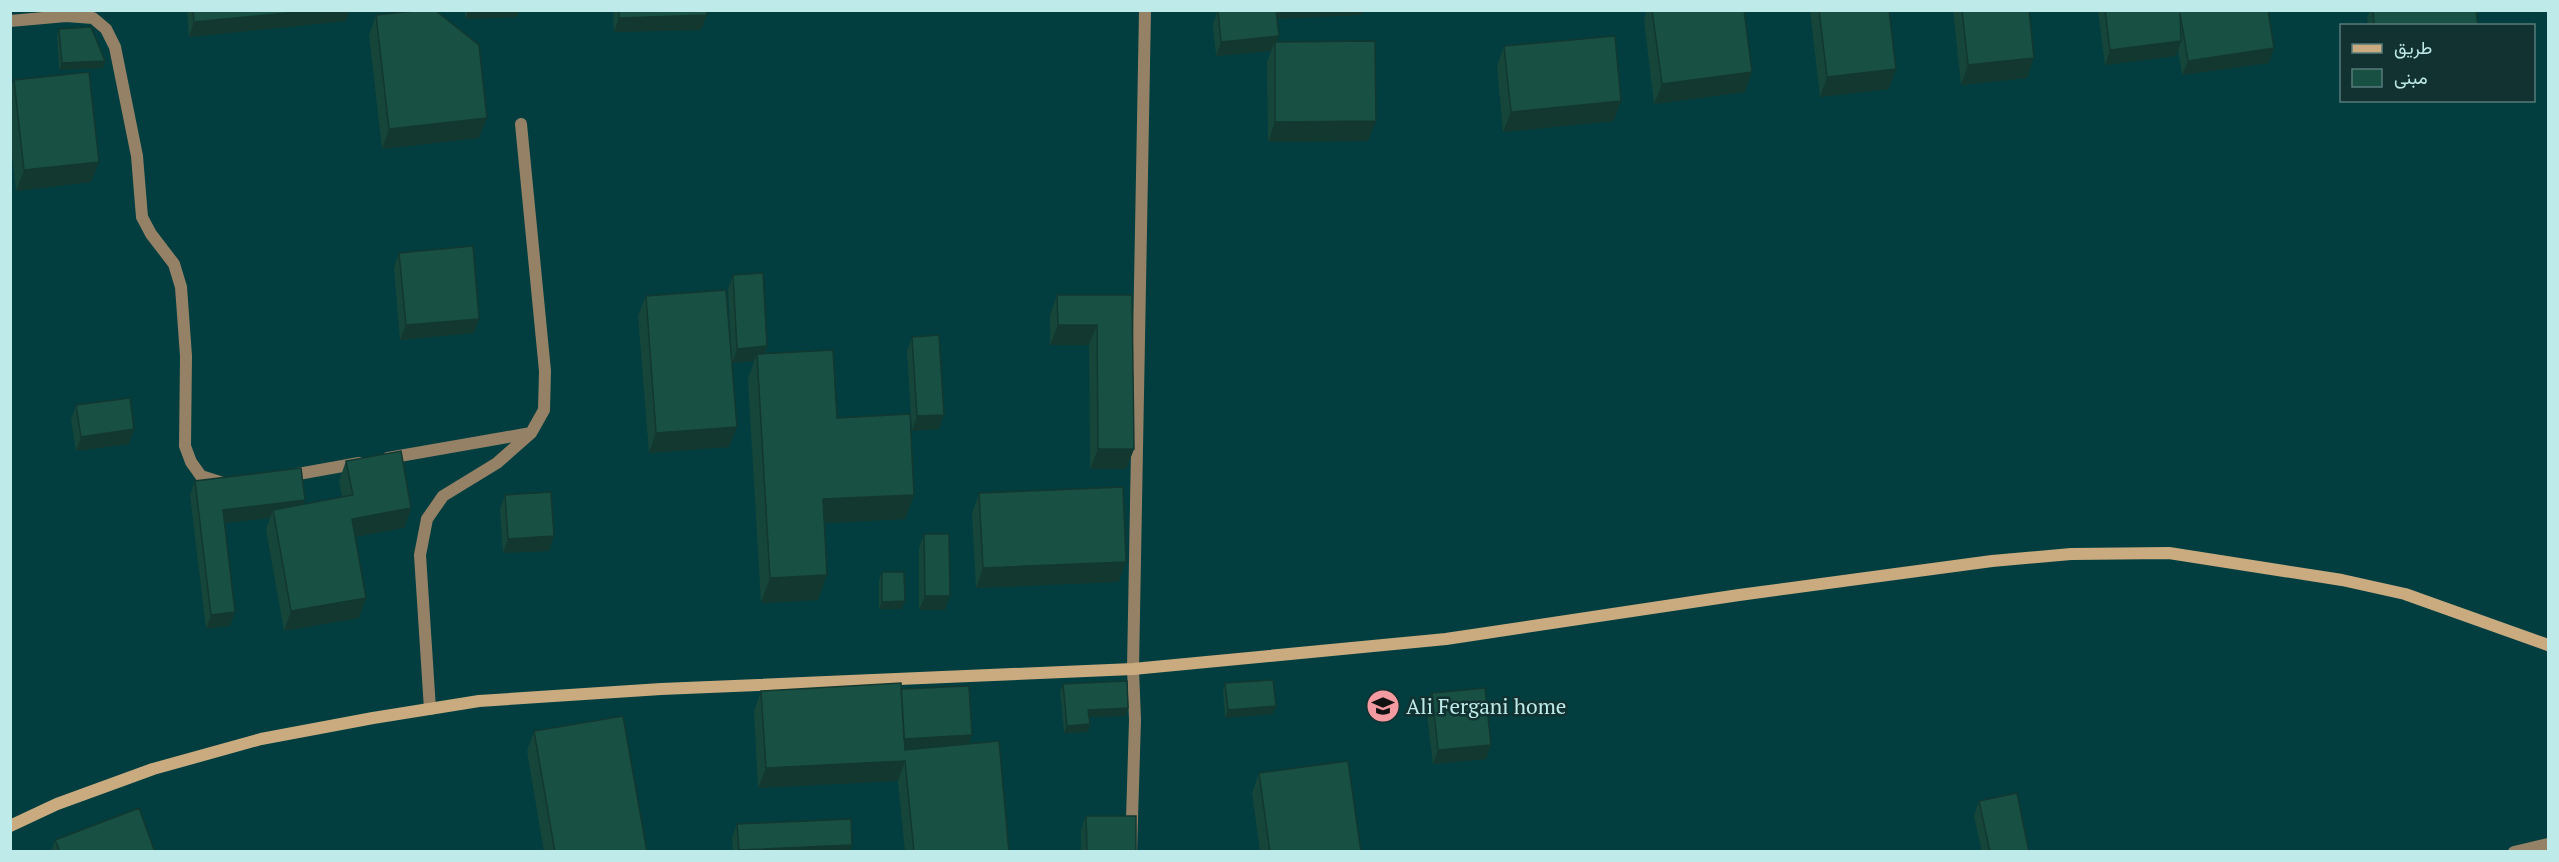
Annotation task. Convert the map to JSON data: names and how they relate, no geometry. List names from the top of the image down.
{
  "places": {
    "school or university": ["Ali Fergani home"]
  },
  "legend": ["طريق", "مبنى"]
}
